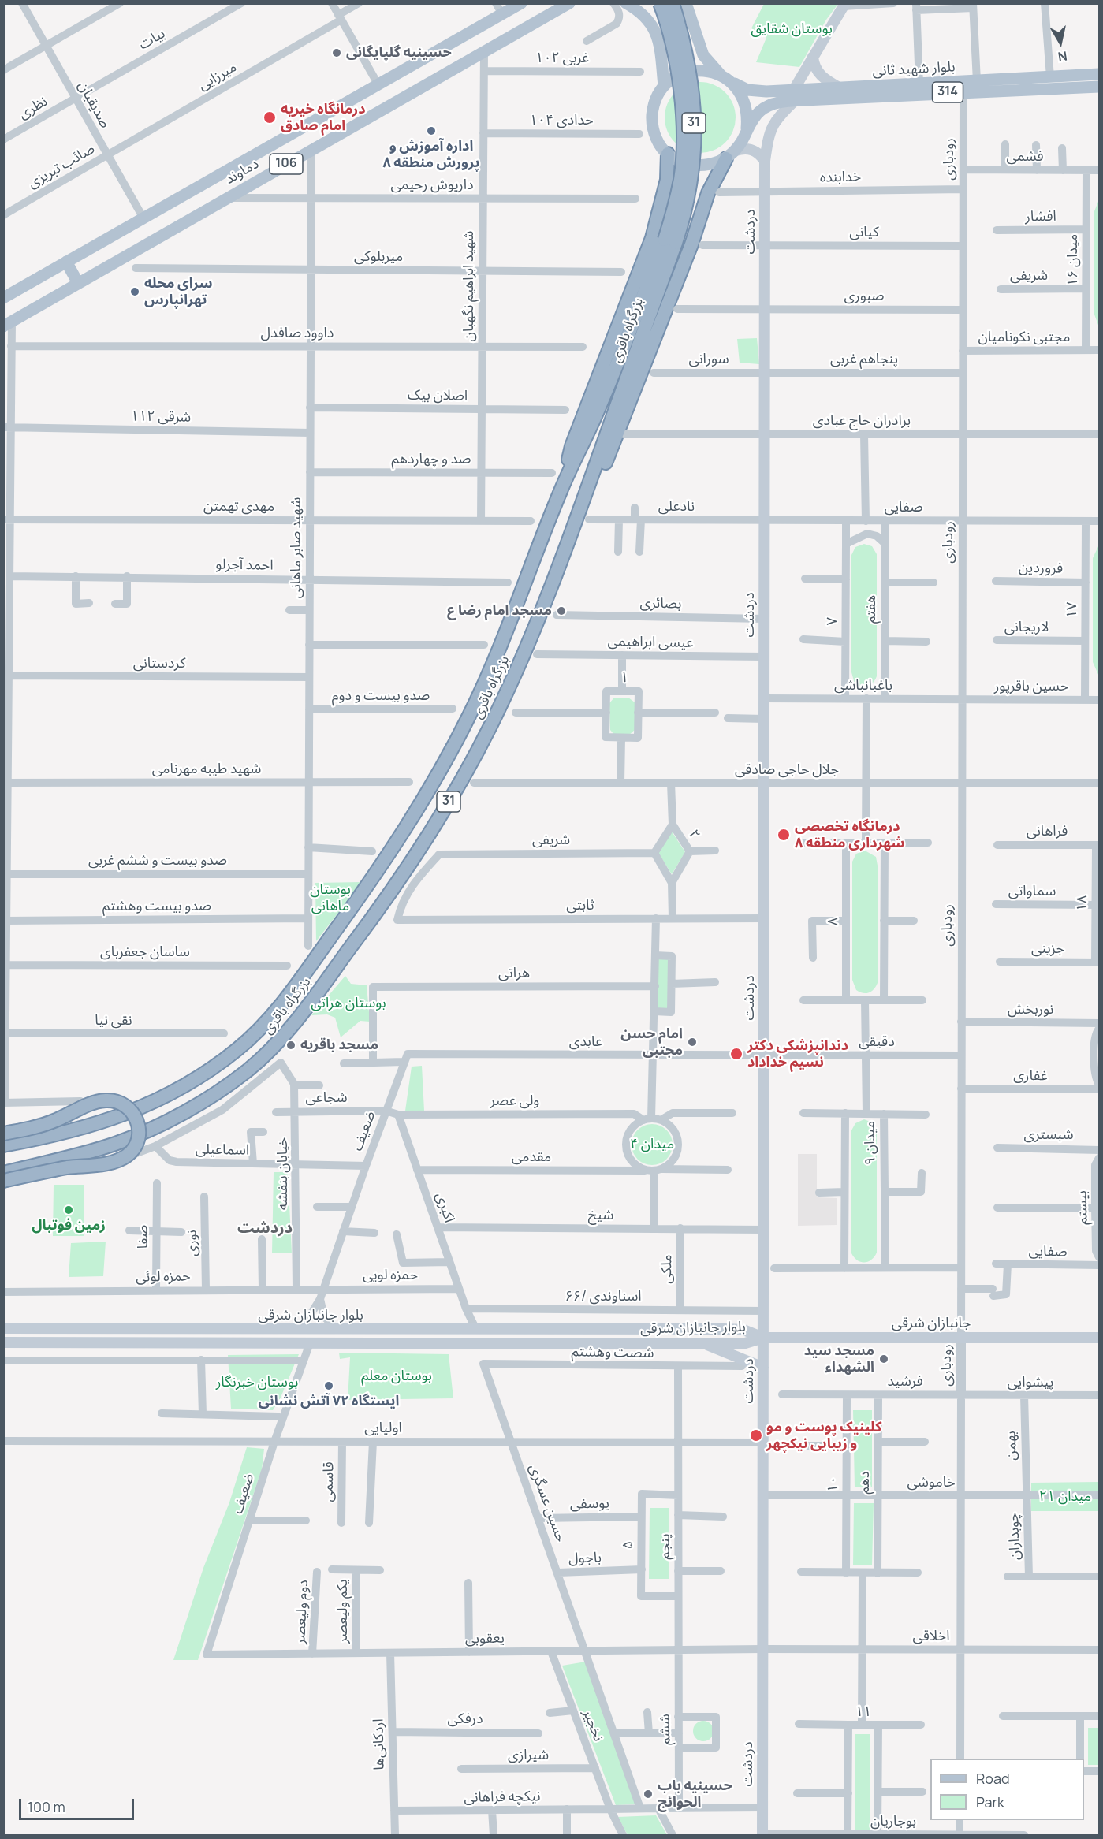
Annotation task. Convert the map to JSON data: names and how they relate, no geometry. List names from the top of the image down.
{
  "streets": {
    "highway": ["31", "بزرگراه باقری"],
    "main road": [
      "بلوار شهید ثانی",
      "314",
      "106",
      "دماوند",
      "دردشت",
      "بلوار جانبازان شرقی",
      "جانبازان شرقی"
    ],
    "street": [
      "بیات",
      "۱۰۲ غربی",
      "میرزایی",
      "صدیقیان",
      "نظری",
      "حدادی ۱۰۴",
      "فشمی",
      "رودباری",
      "صائب تبریزی",
      "خدابنده",
      "داریوش رحیمی",
      "افشار",
      "کیانی",
      "میربلوکی",
      "میدان ۱۶",
      "شریفی",
      "شهید ابراهیم نگهبان",
      "صبوری",
      "داوود صافدل",
      "مجتبی نکونامیان",
      "سورانی",
      "پنجاهم غربی",
      "اصلان بیک",
      "۱۱۲ شرقی",
      "برادران حاج عبادی",
      "صد و چهاردهم",
      "مهدی تهمتن",
      "نادعلی",
      "صفایی",
      "شهید صابر ماهانی",
      "احمد آجرلو",
      "فروردین",
      "بصائری",
      "هفتم",
      "۱۷",
      "۷",
      "لاریجانی",
      "عیسی ابراهیمی",
      "کردستانی",
      "۱",
      "باغبانباشی",
      "حسین باقرپور",
      "صدو بیست و دوم",
      "شهید طیبه مهرنامی",
      "جلال حاجی صادقی",
      "فراهانی",
      "۲",
      "صدو بیست و ششم غربی",
      "سماواتی",
      "۱۸",
      "ثابتی",
      "صدو بیست وهشتم",
      "۸",
      "جزینی",
      "ساسان جعفربای",
      "هراتی",
      "نوربخش",
      "نقی نیا",
      "عابدی",
      "دقیقی",
      "غفاری",
      "شجاعی",
      "ولی عصر",
      "ضعیف",
      "شبستری",
      "میدان ۹",
      "اسماعیلی",
      "مقدمی",
      "خیابان بنفشه",
      "اکبری",
      "بیستم",
      "شیخ",
      "صفا",
      "نوری",
      "ملکی",
      "حمزه لویی",
      "حمزه لوئی",
      "اسناوندی /۶۶",
      "شصت وهشتم",
      "فرشید",
      "پیشوایی",
      "اولیایی",
      "بهمن",
      "قاسمی",
      "دهم",
      "خاموشی",
      "۱۰",
      "حسین عسگری",
      "یوسفی",
      "چوبداران",
      "۵",
      "پنجم",
      "باجول",
      "یکم ولیعصر",
      "دوم ولیعصر",
      "اخلاقی",
      "یعقوبی",
      "۱۱",
      "درفکی",
      "نخجیر",
      "ششم",
      "اردکانی‌ها",
      "شیرازی",
      "نیکچه فراهانی",
      "بوجاریان"
    ]
  },
  "crossings": [
    ["بیات", "صدیقیان"],
    ["بیات", "نظری"],
    ["۱۰۲ غربی", "شهید ابراهیم نگهبان"],
    ["بلوار شهید ثانی", "رودباری"],
    ["بلوار شهید ثانی", "دردشت"],
    ["میرزایی", "صدیقیان"],
    ["میرزایی", "صائب تبریزی"],
    ["صدیقیان", "نظری"],
    ["صدیقیان", "صائب تبریزی"],
    ["صدیقیان", "دماوند"],
    ["حدادی ۱۰۴", "شهید ابراهیم نگهبان"],
    ["فشمی", "رودباری"],
    ["فشمی", "میدان ۱۶"],
    ["رودباری", "خدابنده"],
    ["رودباری", "کیانی"],
    ["رودباری", "صبوری"],
    ["رودباری", "مجتبی نکونامیان"],
    ["رودباری", "پنجاهم غربی"],
    ["رودباری", "برادران حاج عبادی"],
    ["رودباری", "صفایی"],
    ["رودباری", "باغبانباشی"],
    ["رودباری", "حسین باقرپور"],
    ["رودباری", "جلال حاجی صادقی"],
    ["رودباری", "نوربخش"],
    ["رودباری", "دقیقی"],
    ["رودباری", "غفاری"],
    ["رودباری", "جانبازان شرقی"],
    ["رودباری", "فرشید"],
    ["رودباری", "پیشوایی"],
    ["رودباری", "خاموشی"],
    ["رودباری", "اخلاقی"],
    ["دماوند", "داریوش رحیمی"],
    ["دماوند", "شهید ابراهیم نگهبان"],
    ["دماوند", "شهید صابر ماهانی"],
    ["خدابنده", "دردشت"],
    ["داریوش رحیمی", "شهید ابراهیم نگهبان"],
    ["داریوش رحیمی", "شهید صابر ماهانی"],
    ["افشار", "میدان ۱۶"],
    ["دردشت", "کیانی"],
    ["دردشت", "صبوری"],
    ["دردشت", "سورانی"],
    ["دردشت", "پنجاهم غربی"],
    ["دردشت", "برادران حاج عبادی"],
    ["دردشت", "نادعلی"],
    ["دردشت", "صفایی"],
    ["دردشت", "بصائری"],
    ["دردشت", "عیسی ابراهیمی"],
    ["دردشت", "باغبانباشی"],
    ["دردشت", "جلال حاجی صادقی"],
    ["دردشت", "ثابتی"],
    ["دردشت", "عابدی"],
    ["دردشت", "دقیقی"],
    ["دردشت", "شیخ"],
    ["دردشت", "اسناوندی /۶۶"],
    ["دردشت", "بلوار جانبازان شرقی"],
    ["دردشت", "جانبازان شرقی"],
    ["دردشت", "اولیایی"],
    ["دردشت", "خاموشی"],
    ["دردشت", "اخلاقی"],
    ["دردشت", "یعقوبی"],
    ["دردشت", "بوجاریان"],
    ["میربلوکی", "شهید ابراهیم نگهبان"],
    ["میربلوکی", "شهید صابر ماهانی"],
    ["میدان ۱۶", "شریفی"],
    ["میدان ۱۶", "مجتبی نکونامیان"],
    ["شریفی", "۲"],
    ["شریفی", "ثابتی"],
    ["شهید ابراهیم نگهبان", "داوود صافدل"],
    ["شهید ابراهیم نگهبان", "اصلان بیک"],
    ["شهید ابراهیم نگهبان", "صد و چهاردهم"],
    ["شهید ابراهیم نگهبان", "مهدی تهمتن"],
    ["داوود صافدل", "شهید صابر ماهانی"],
    ["سورانی", "پنجاهم غربی"],
    ["اصلان بیک", "شهید صابر ماهانی"],
    ["۱۱۲ شرقی", "شهید صابر ماهانی"],
    ["صد و چهاردهم", "شهید صابر ماهانی"],
    ["مهدی تهمتن", "شهید صابر ماهانی"],
    ["نادعلی", "صفایی"],
    ["صفایی", "هفتم"],
    ["صفایی", "۱۷"],
    ["صفایی", "۷"],
    ["شهید صابر ماهانی", "احمد آجرلو"],
    ["شهید صابر ماهانی", "کردستانی"],
    ["شهید صابر ماهانی", "صدو بیست و دوم"],
    ["شهید صابر ماهانی", "شهید طیبه مهرنامی"],
    ["شهید صابر ماهانی", "صدو بیست و ششم غربی"],
    ["شهید صابر ماهانی", "صدو بیست وهشتم"],
    ["فروردین", "۱۷"],
    ["هفتم", "باغبانباشی"],
    ["۱۷", "لاریجانی"],
    ["۱۷", "حسین باقرپور"],
    ["۷", "باغبانباشی"],
    ["باغبانباشی", "حسین باقرپور"],
    ["فراهانی", "۱۸"],
    ["سماواتی", "۱۸"],
    ["۱۸", "جزینی"],
    ["هراتی", "عابدی"],
    ["عابدی", "دقیقی"],
    ["عابدی", "ضعیف"],
    ["شجاعی", "ولی عصر"],
    ["شجاعی", "ضعیف"],
    ["شجاعی", "خیابان بنفشه"],
    ["ولی عصر", "ضعیف"],
    ["ولی عصر", "مقدمی"],
    ["ولی عصر", "اکبری"],
    ["ضعیف", "اسماعیلی"],
    ["ضعیف", "حمزه لویی"],
    ["ضعیف", "حمزه لوئی"],
    ["ضعیف", "بلوار جانبازان شرقی"],
    ["ضعیف", "اولیایی"],
    ["ضعیف", "یعقوبی"],
    ["اسماعیلی", "خیابان بنفشه"],
    ["مقدمی", "اکبری"],
    ["خیابان بنفشه", "حمزه لوئی"],
    ["اکبری", "شیخ"],
    ["اکبری", "حمزه لویی"],
    ["اکبری", "اسناوندی /۶۶"],
    ["شیخ", "ملکی"],
    ["صفا", "حمزه لوئی"],
    ["نوری", "حمزه لوئی"],
    ["ملکی", "اسناوندی /۶۶"],
    ["حمزه لویی", "حمزه لوئی"],
    ["بلوار جانبازان شرقی", "جانبازان شرقی"],
    ["شصت وهشتم", "حسین عسگری"],
    ["شصت وهشتم", "پنجم"],
    ["فرشید", "پیشوایی"],
    ["فرشید", "دهم"],
    ["پیشوایی", "بهمن"],
    ["اولیایی", "قاسمی"],
    ["اولیایی", "حسین عسگری"],
    ["اولیایی", "پنجم"],
    ["بهمن", "خاموشی"],
    ["بهمن", "چوبداران"],
    ["دهم", "خاموشی"],
    ["خاموشی", "۱۰"],
    ["خاموشی", "چوبداران"],
    ["حسین عسگری", "یوسفی"],
    ["حسین عسگری", "باجول"],
    ["حسین عسگری", "یعقوبی"],
    ["حسین عسگری", "نخجیر"],
    ["یوسفی", "۵"],
    ["۵", "پنجم"],
    ["۵", "باجول"],
    ["پنجم", "یعقوبی"],
    ["پنجم", "ششم"],
    ["یکم ولیعصر", "یعقوبی"],
    ["دوم ولیعصر", "یعقوبی"],
    ["اخلاقی", "یعقوبی"],
    ["یعقوبی", "نخجیر"],
    ["یعقوبی", "ششم"],
    ["یعقوبی", "اردکانی‌ها"],
    ["۱۱", "بوجاریان"],
    ["درفکی", "اردکانی‌ها"],
    ["نخجیر", "شیرازی"],
    ["نخجیر", "نیکچه فراهانی"],
    ["اردکانی‌ها", "نیکچه فراهانی"]
  ],
  "districts": ["دردشت"],
  "parks": [
    "بوستان شقایق",
    "بوستان ماهانی",
    "بوستان هراتی",
    "میدان ۴",
    "بوستان معلم",
    "بوستان خبرنگار",
    "میدان ۲۱"
  ],
  "places": [
    "حسینیه گلپایگانی",
    "درمانگاه خیریه امام صادق",
    "اداره آموزش و پرورش منطقه ۸",
    "سرای محله تهرانپارس",
    "مسجد امام رضا ع",
    "درمانگاه تخصصی شهرداری منطقه ۸",
    "امام حسن مجتبی",
    "مسجد باقریه",
    "دندانپزشکی دکتر نسیم خداداد",
    "زمین فوتبال",
    "مسجد سید الشهداء",
    "ایستگاه ۷۲ آتش نشانی",
    "کلینیک پوست و مو و زیبایی نیکچهر",
    "حسینیه باب الحوائج"
  ],
  "legend": ["Road", "Park"],
  "scale_bar": "100 m",
  "north": "bottom"
}
